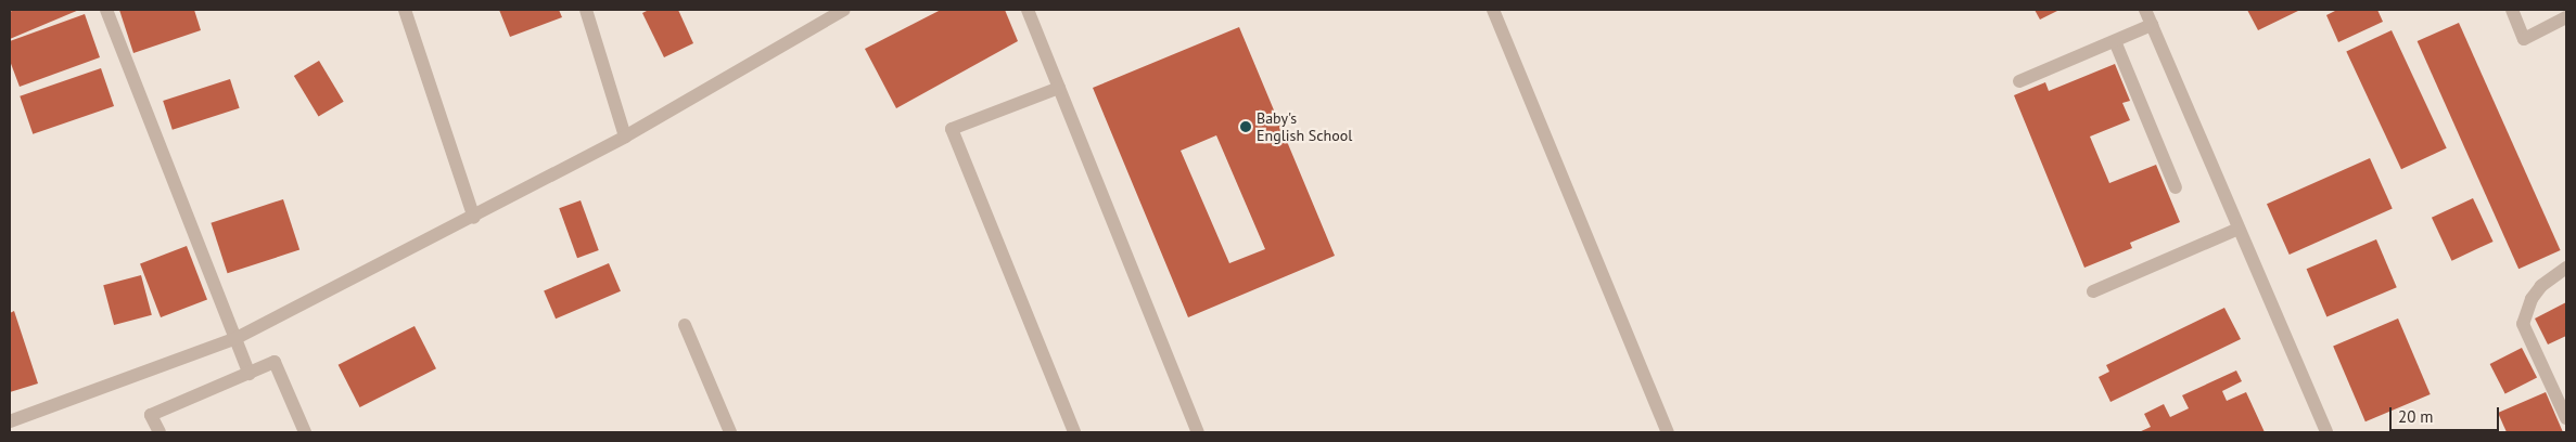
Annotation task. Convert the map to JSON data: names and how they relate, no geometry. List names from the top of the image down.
{
  "places": ["Baby's English School"],
  "scale_bar": "20 m"
}
